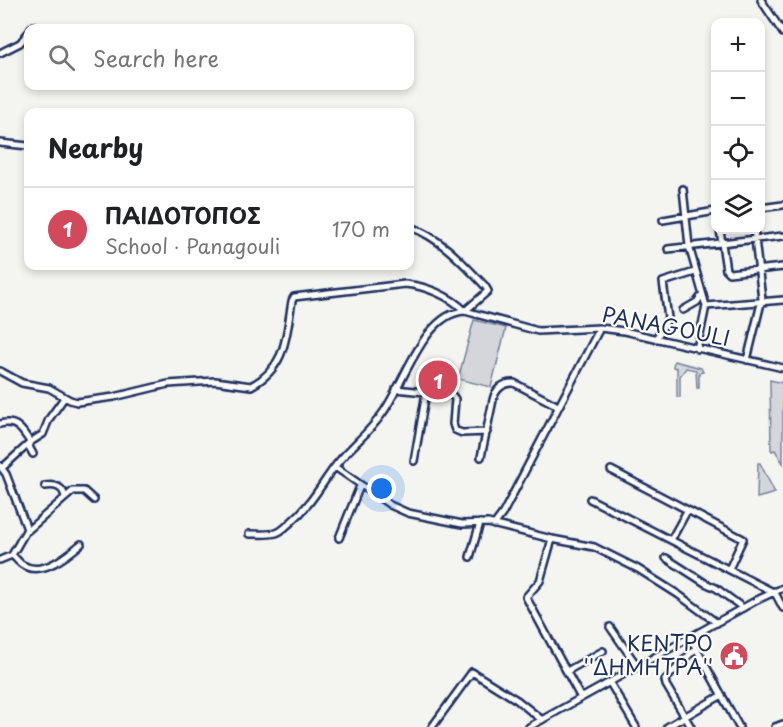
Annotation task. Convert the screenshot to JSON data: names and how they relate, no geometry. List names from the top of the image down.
{
  "streets": {
    "street": ["PANAGOULI"]
  },
  "places": {
    "public building": ["ΚΕΝΤΡΟ ''ΔΗΜΗΤΡΑ''"]
  },
  "page": {
    "map_buttons": ["+", "−"],
    "search": "Search here",
    "heading": "Nearby",
    "list": [
      {
        "mark": "1",
        "name": "ΠΑΙΔΟΤΟΠΟΣ",
        "note": "School · Panagouli",
        "value": "170 m"
      }
    ],
    "pins": "1"
  }
}
